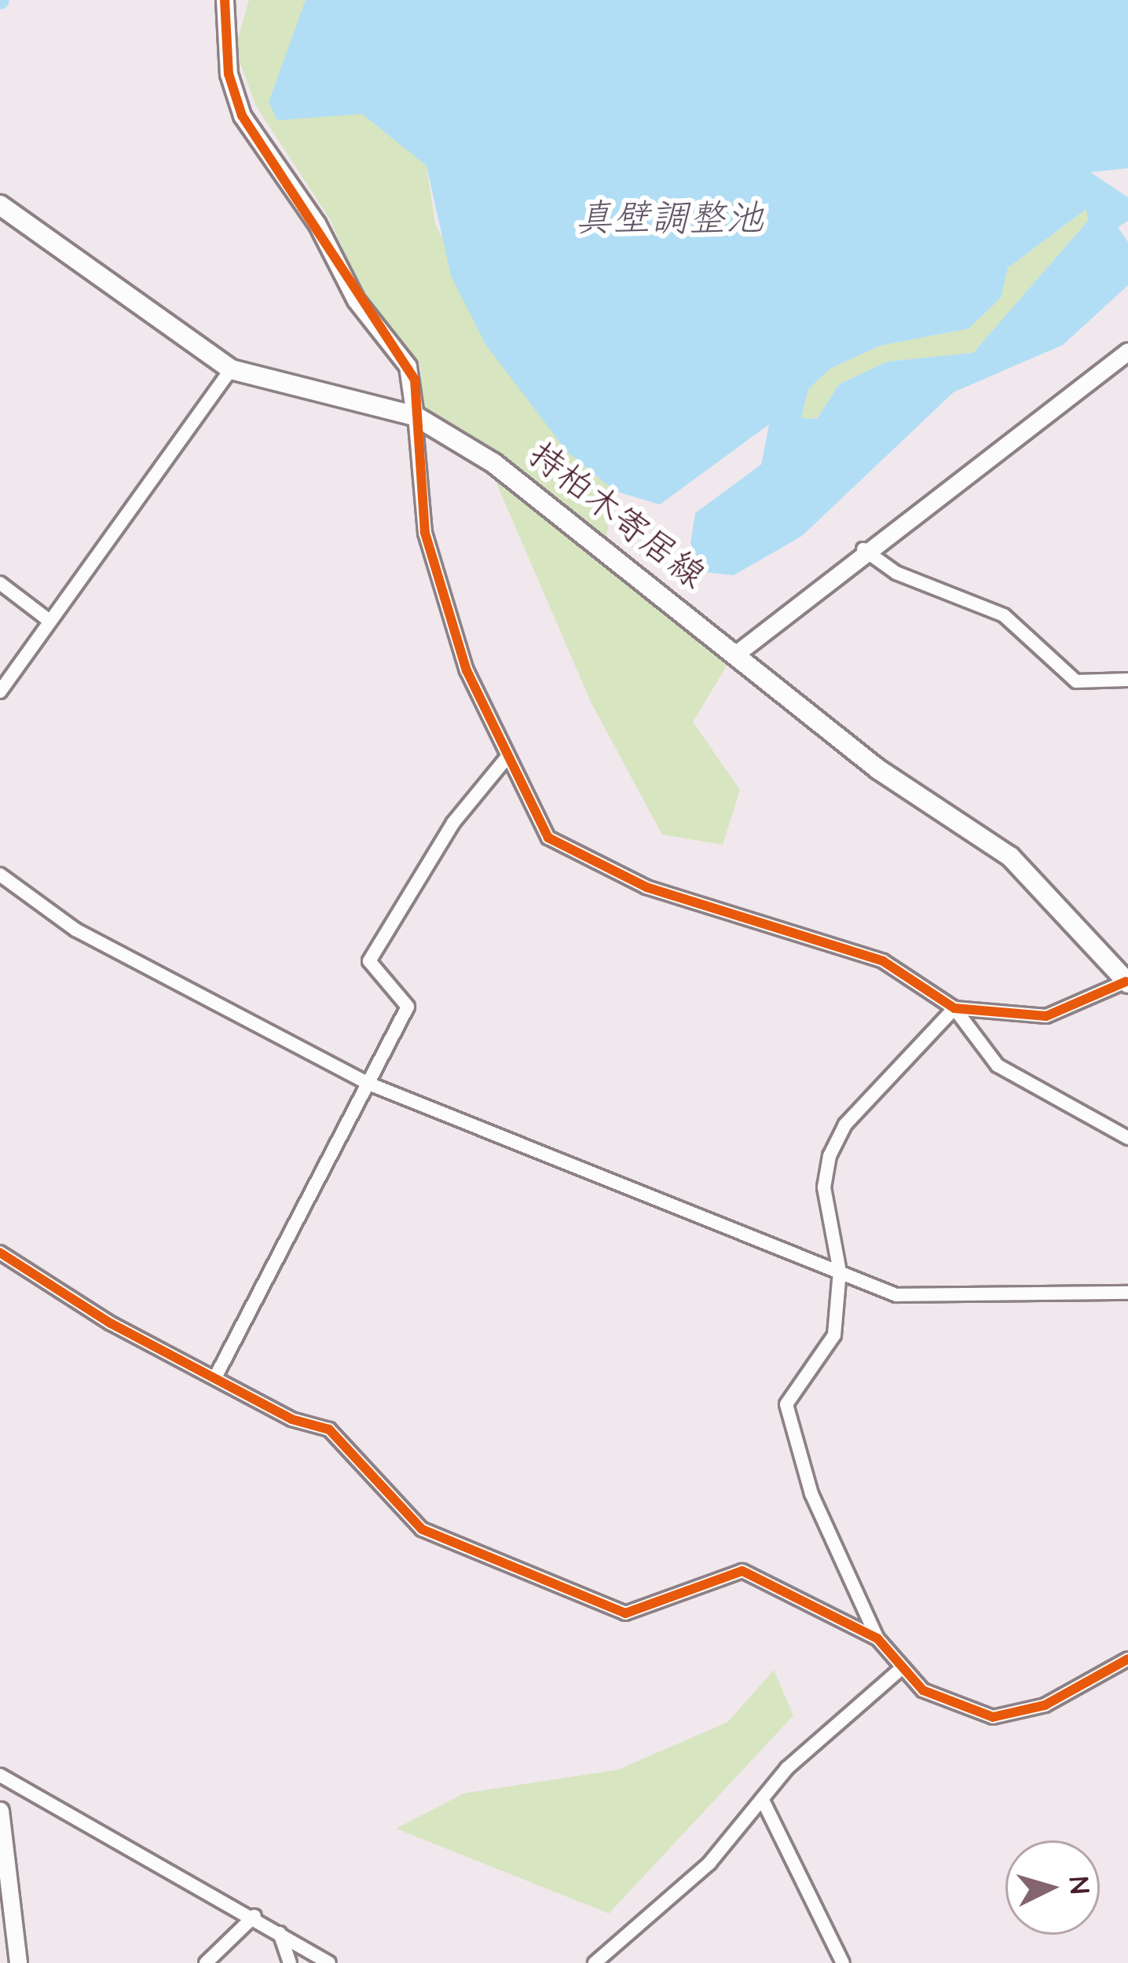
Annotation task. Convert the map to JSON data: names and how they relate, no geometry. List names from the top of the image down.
{
  "streets": {
    "main road": ["持柏木寄居線"]
  },
  "water": ["真壁調整池"],
  "north": "right"
}
